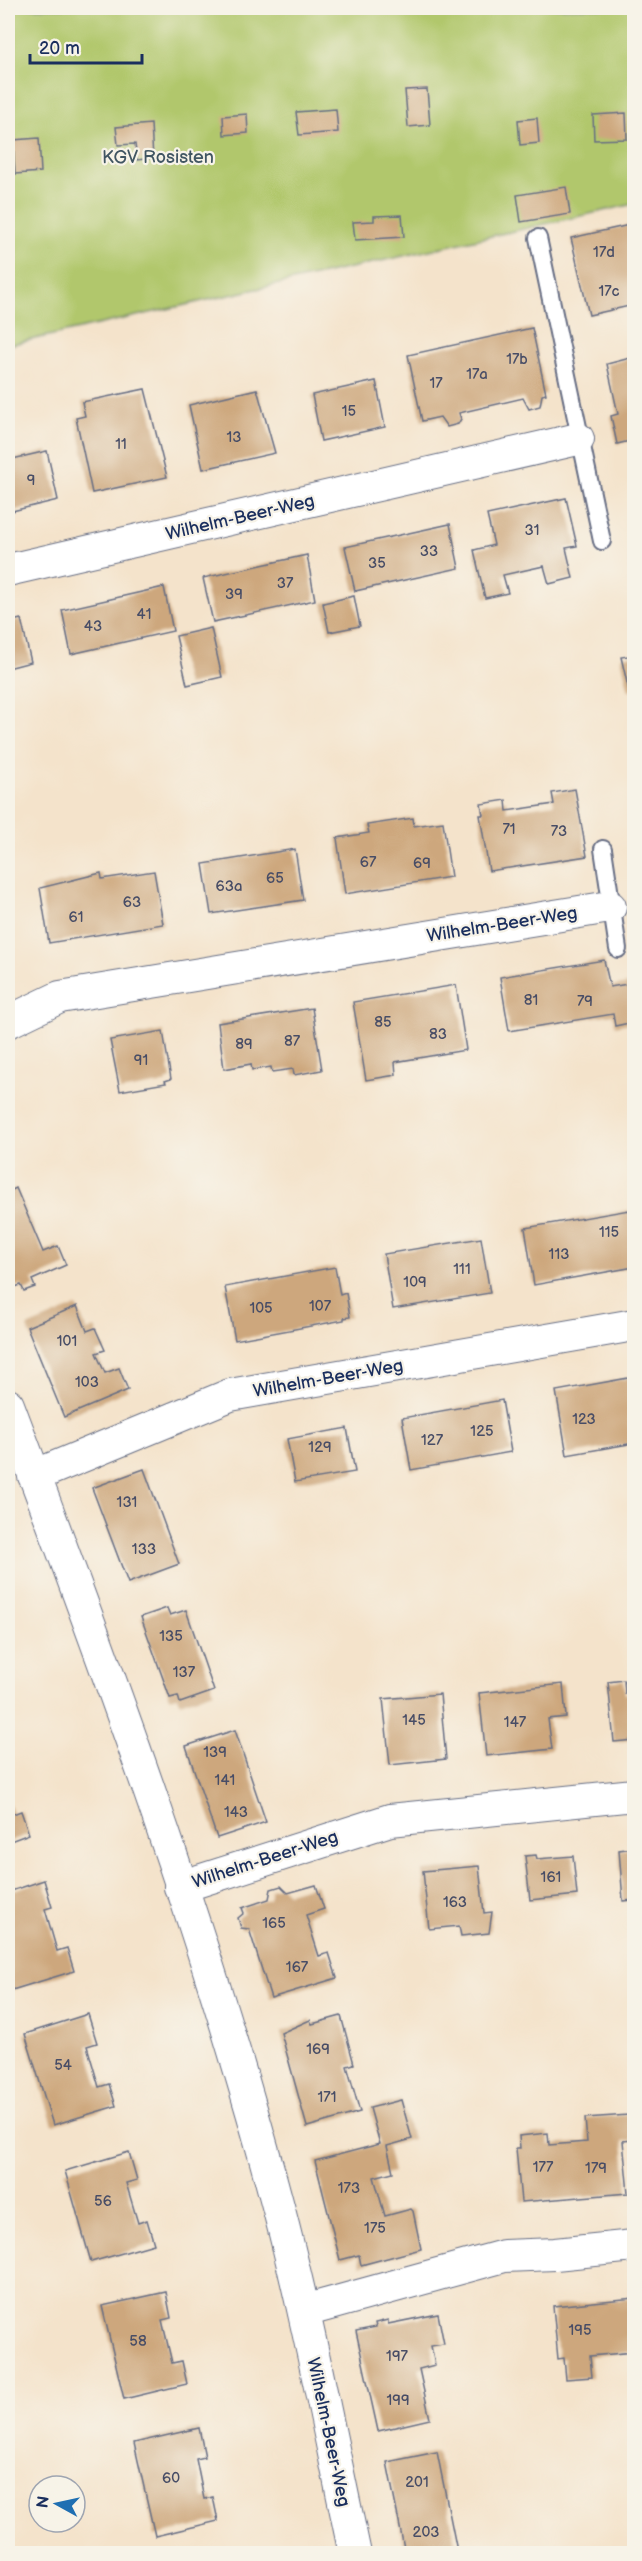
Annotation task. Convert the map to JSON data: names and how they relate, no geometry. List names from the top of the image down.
{
  "streets": {
    "street": ["Wilhelm-Beer-Weg"]
  },
  "parks": ["KGV Rosisten"],
  "house_numbers": [
    "17d",
    "17c",
    "17b",
    "17a",
    "17",
    "15",
    "13",
    "11",
    "9",
    "31",
    "33",
    "35",
    "37",
    "39",
    "41",
    "43",
    "71",
    "73",
    "67",
    "69",
    "65",
    "63a",
    "63",
    "61",
    "81",
    "79",
    "85",
    "83",
    "87",
    "89",
    "91",
    "115",
    "113",
    "111",
    "109",
    "107",
    "105",
    "101",
    "103",
    "123",
    "125",
    "127",
    "129",
    "131",
    "133",
    "135",
    "137",
    "145",
    "147",
    "139",
    "141",
    "143",
    "161",
    "163",
    "165",
    "167",
    "169",
    "54",
    "171",
    "177",
    "179",
    "173",
    "56",
    "175",
    "195",
    "58",
    "197",
    "199",
    "60",
    "201",
    "203"
  ],
  "scale_bar": "20 m",
  "north": "left"
}
